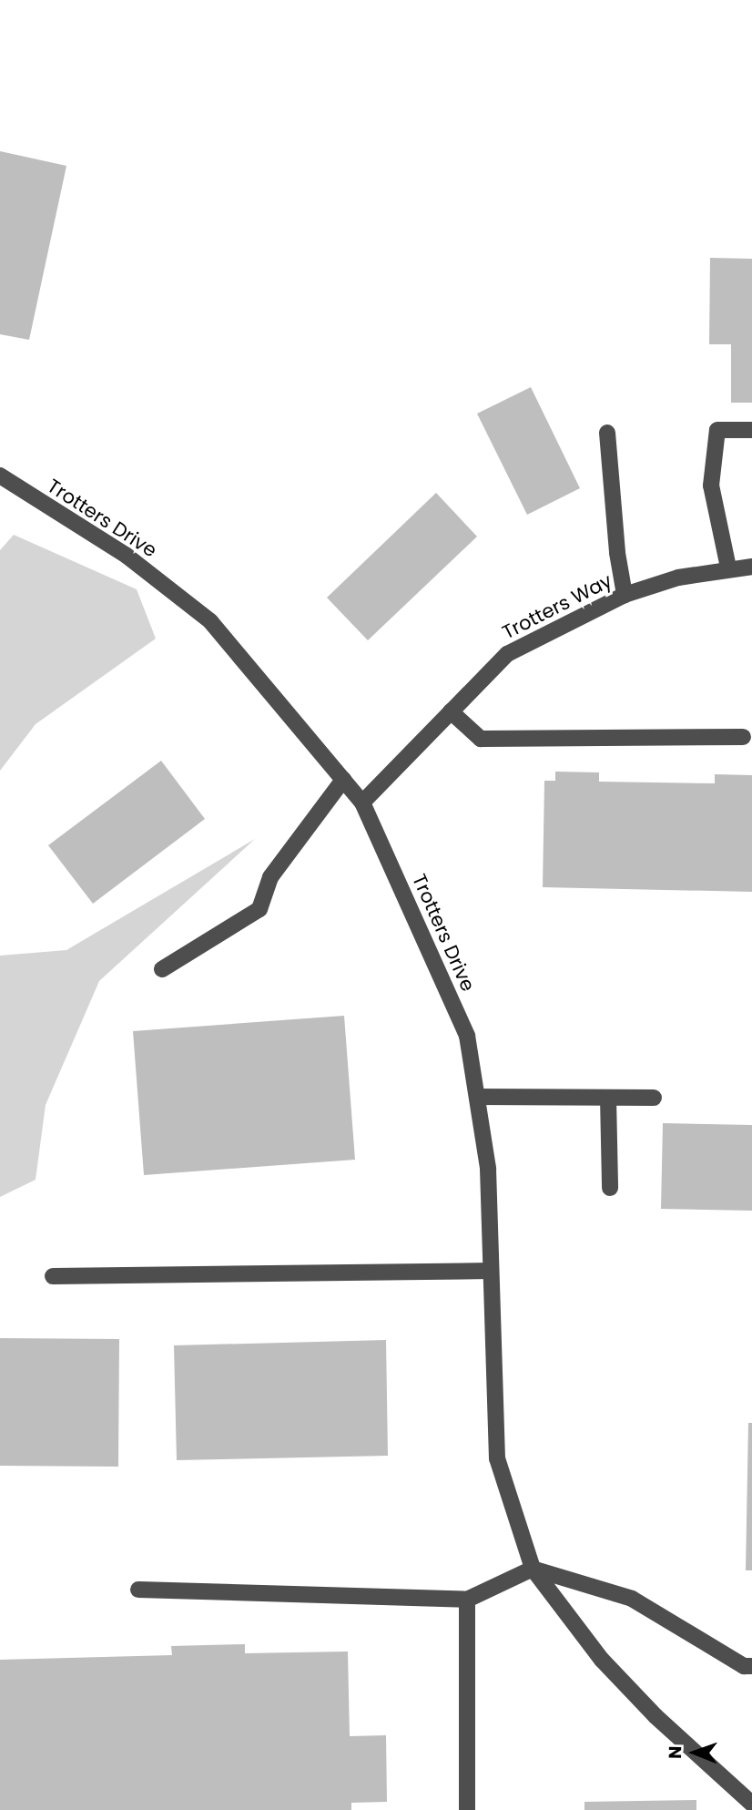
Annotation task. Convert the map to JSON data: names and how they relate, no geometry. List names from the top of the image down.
{
  "streets": {
    "street": ["Trotters Drive", "Trotters Way"]
  },
  "crossings": [
    ["Trotters Drive", "Trotters Way"]
  ],
  "north": "left"
}
